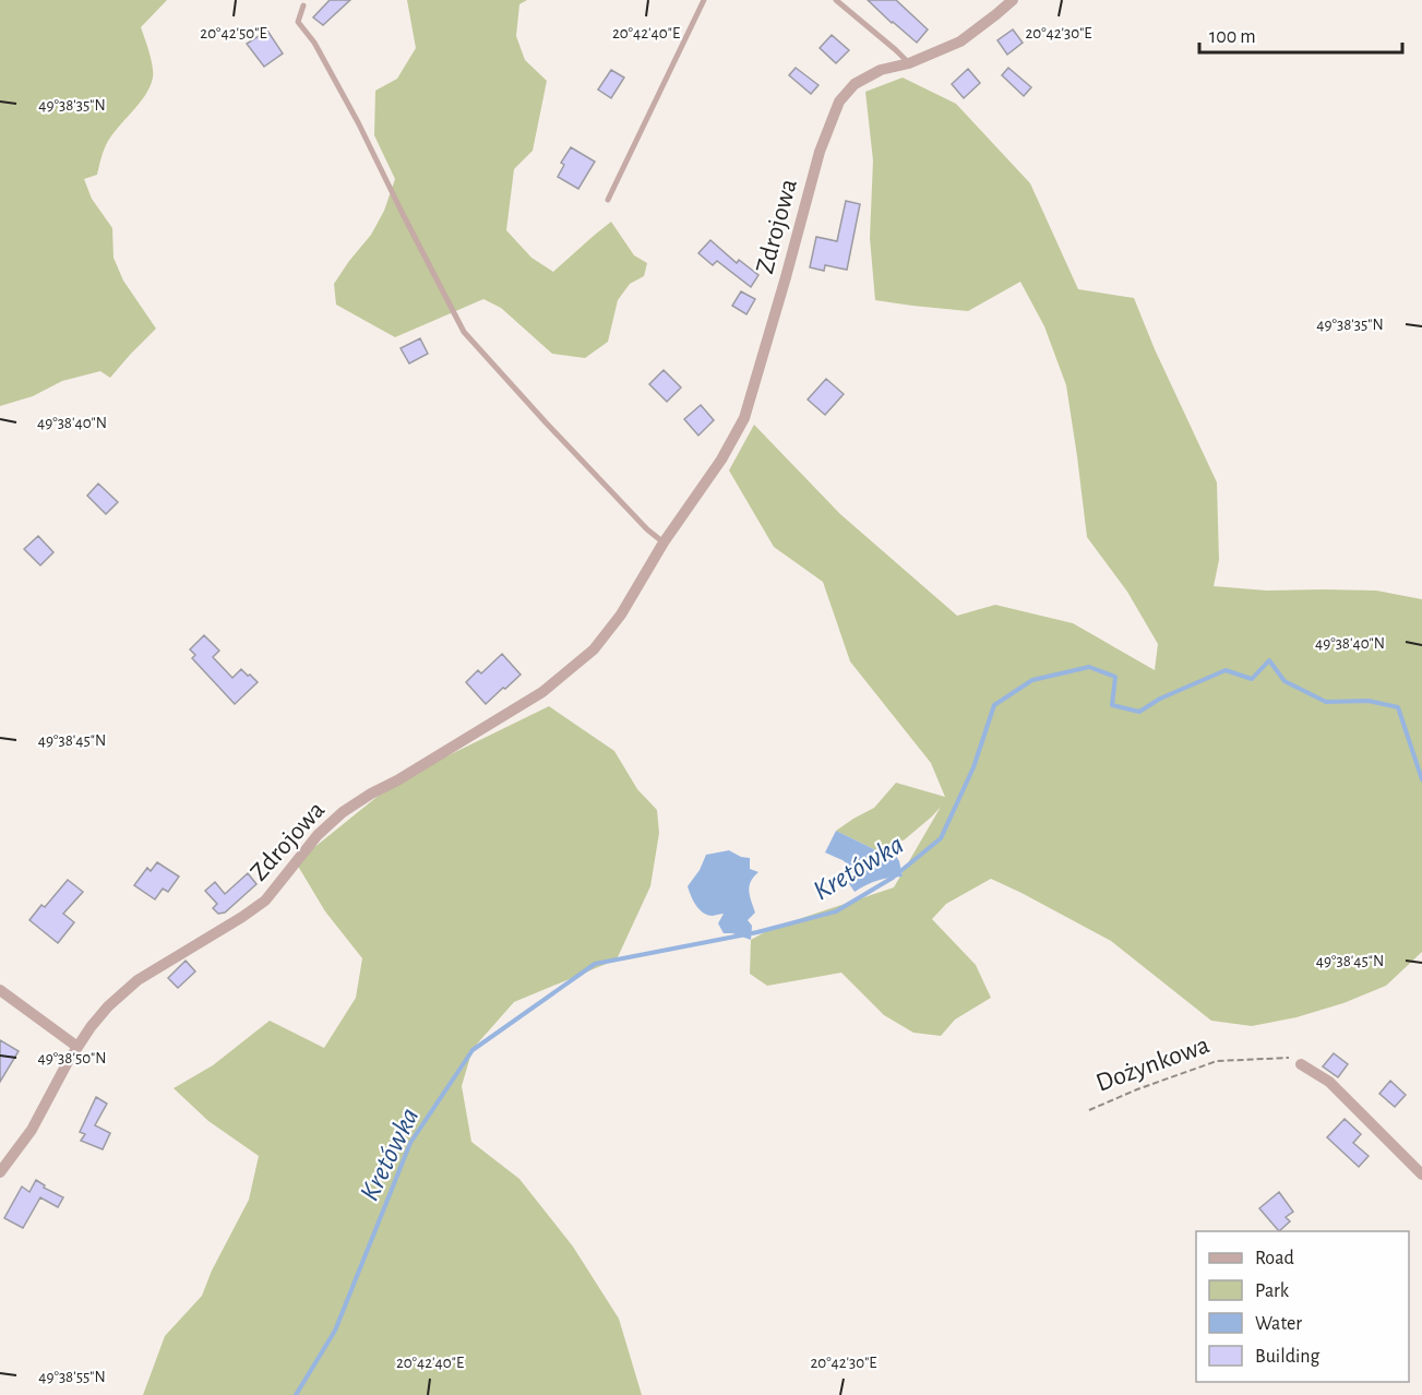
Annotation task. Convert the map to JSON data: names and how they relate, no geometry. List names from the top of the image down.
{
  "streets": {
    "street": ["Zdrojowa"],
    "path": ["Dożynkowa"]
  },
  "water": ["Kretówka"],
  "legend": [
    "Road",
    "Park",
    "Water",
    "Building"
  ],
  "scale_bar": "100 m",
  "coordinates": [
    "20°42'50\"E",
    "20°42'40\"E",
    "20°42'30\"E",
    "49°38'35\"N",
    "49°38'40\"N",
    "49°38'45\"N",
    "49°38'50\"N",
    "49°38'55\"N"
  ]
}
